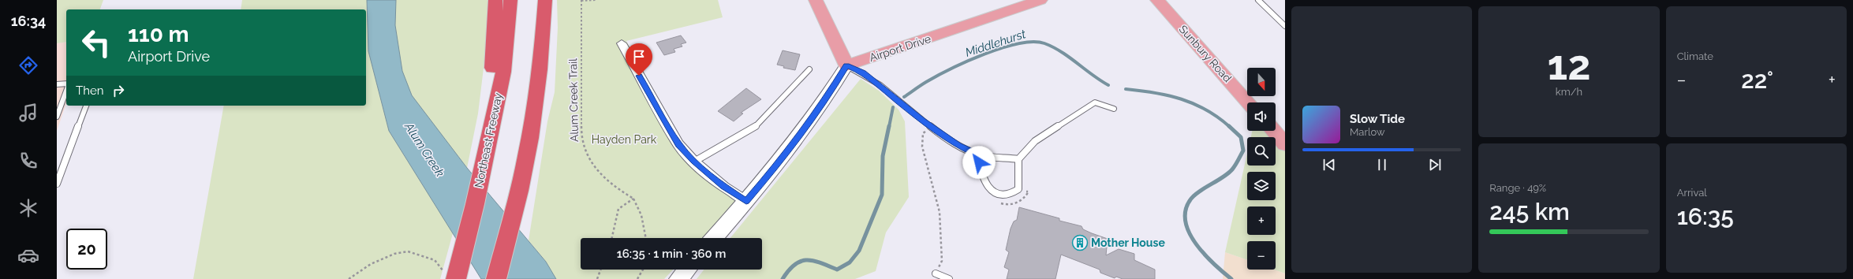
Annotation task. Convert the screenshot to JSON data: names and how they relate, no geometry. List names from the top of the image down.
{
  "streets": {
    "highway": ["Northeast Freeway"],
    "main road": ["Airport Drive", "Sunbury Road"],
    "path": ["Alum Creek Trail"]
  },
  "water": ["Middlehurst", "Alum Creek"],
  "parks": ["Hayden Park"],
  "places": {
    "building": ["Mother House"]
  },
  "north": "bottom",
  "page": {
    "tabs": "16:34",
    "tile": [
      ["12", "km/h"],
      "Climate",
      ["Range · 49%", "245 km"],
      ["Arrival", "16:35"]
    ],
    "turn": ["110 m", "Airport Drive"],
    "heat": ["−", "22°", "+"],
    "map_buttons": ["+", "−"],
    "then": "Then",
    "song": ["Slow Tide", "Marlow"],
    "limit": "20",
    "trip": "16:35 · 1 min · 360 m"
  }
}
